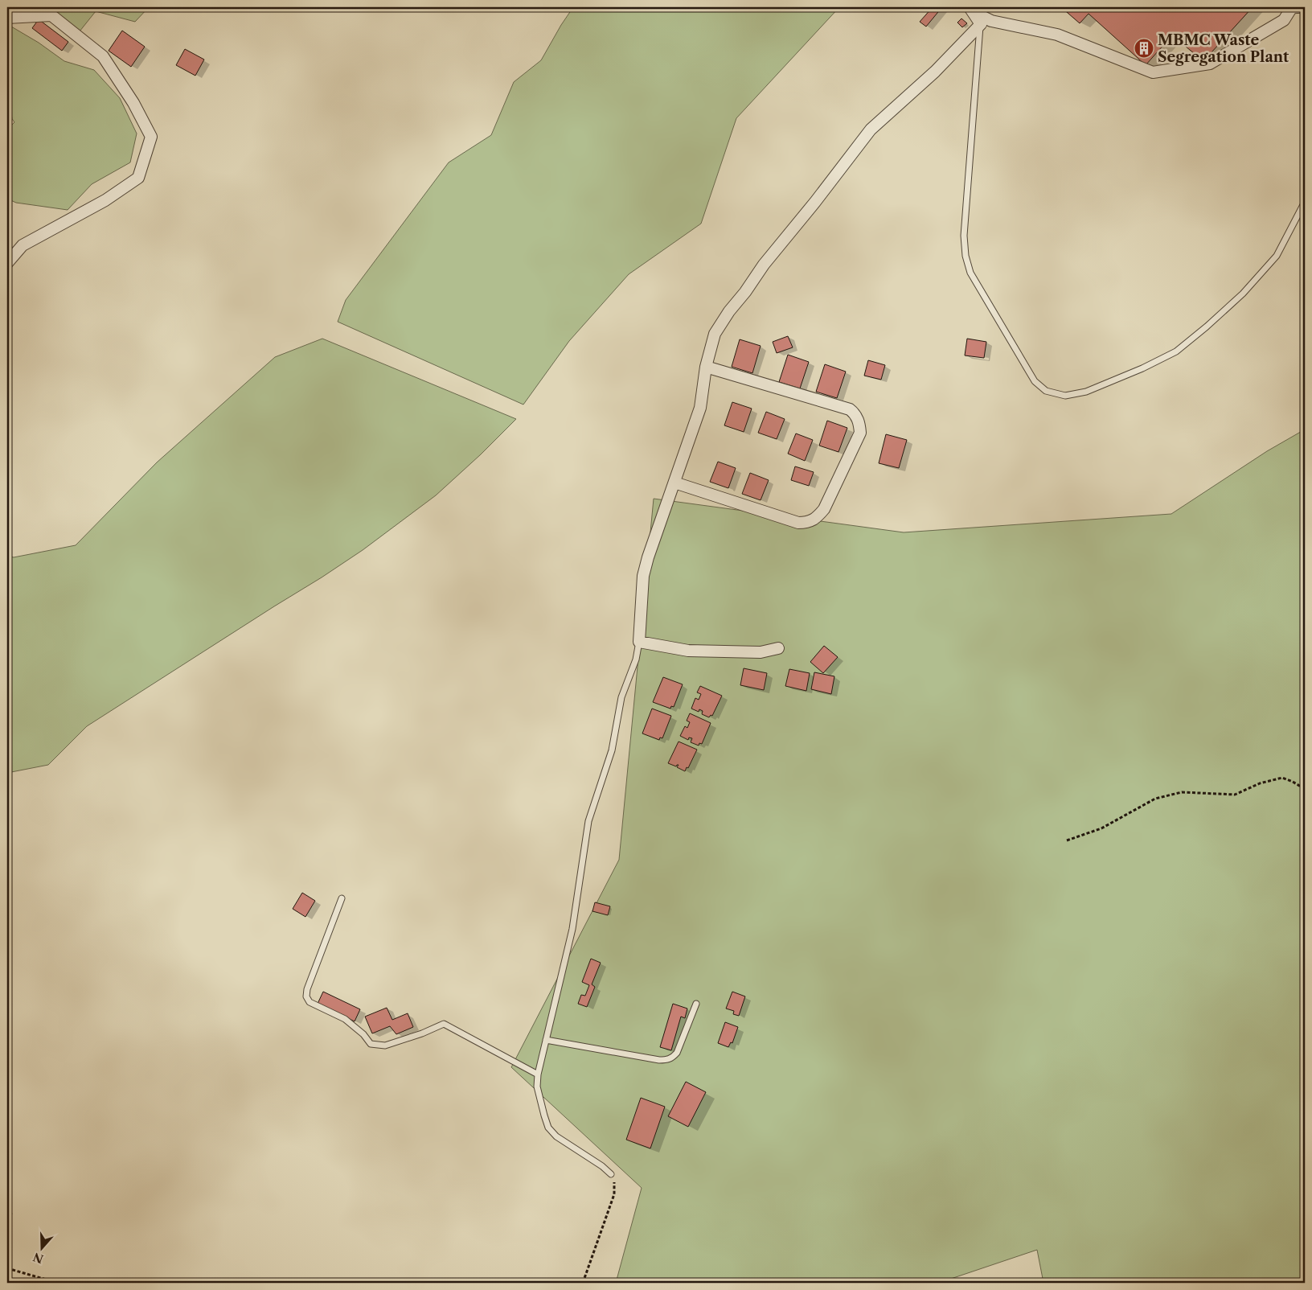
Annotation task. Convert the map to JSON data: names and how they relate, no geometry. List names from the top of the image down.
{
  "places": {
    "building": ["MBMC Waste Segregation Plant"]
  },
  "north": "bottom"
}
